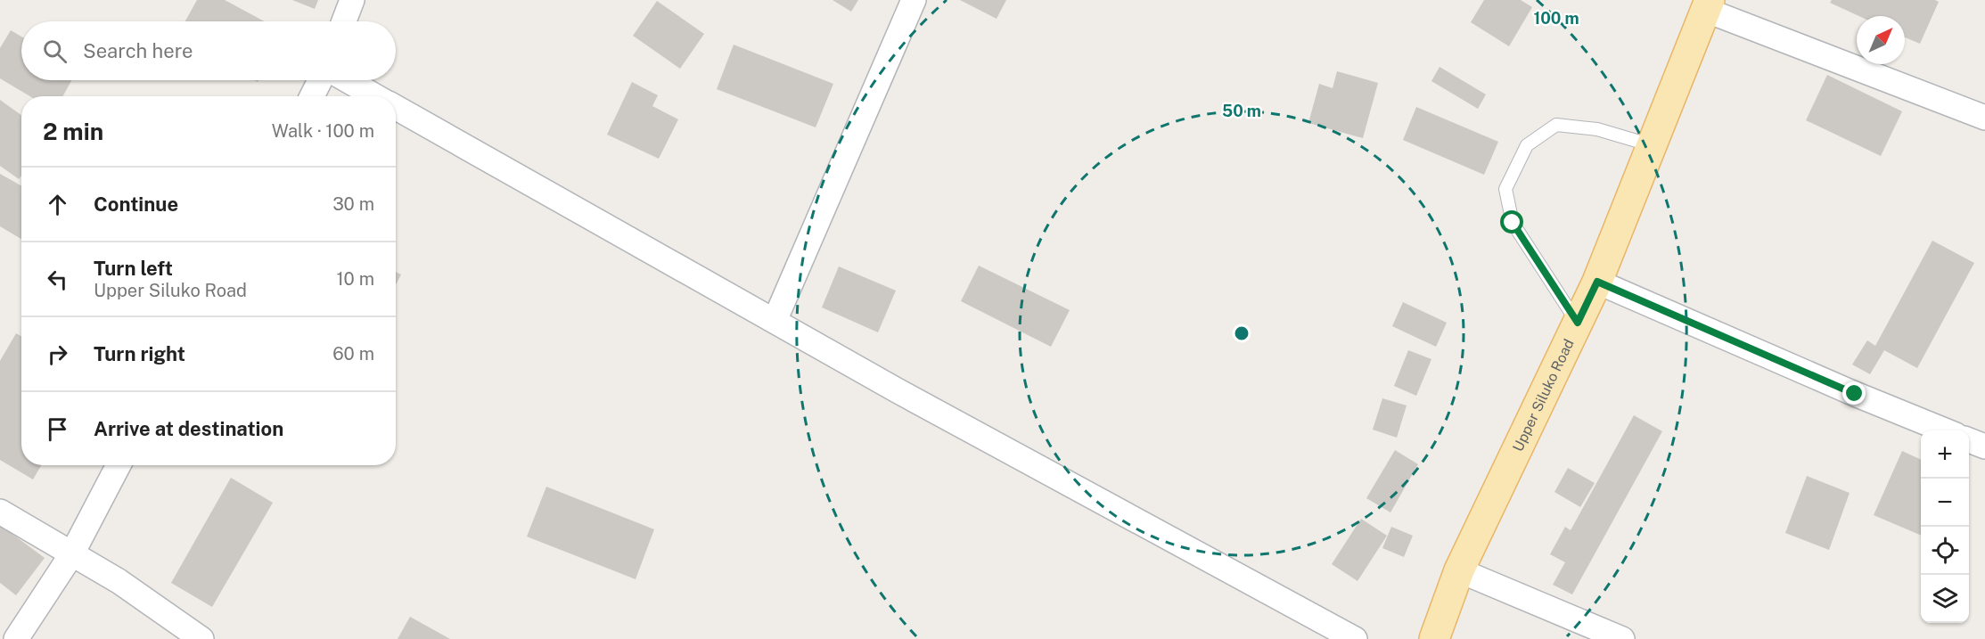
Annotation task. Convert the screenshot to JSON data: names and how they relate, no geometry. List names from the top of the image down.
{
  "streets": {
    "main road": ["Upper Siluko Road"]
  },
  "north": "top right",
  "page": {
    "search": "Search here",
    "heading": ["2 min", "Walk · 100 m"],
    "list": [
      ["Continue", "30 m"],
      ["Turn left", "Upper Siluko Road", "10 m"],
      ["Turn right", "60 m"],
      "Arrive at destination"
    ],
    "map_buttons": ["+", "−"]
  },
  "rings": ["100 m", "50 m"]
}
